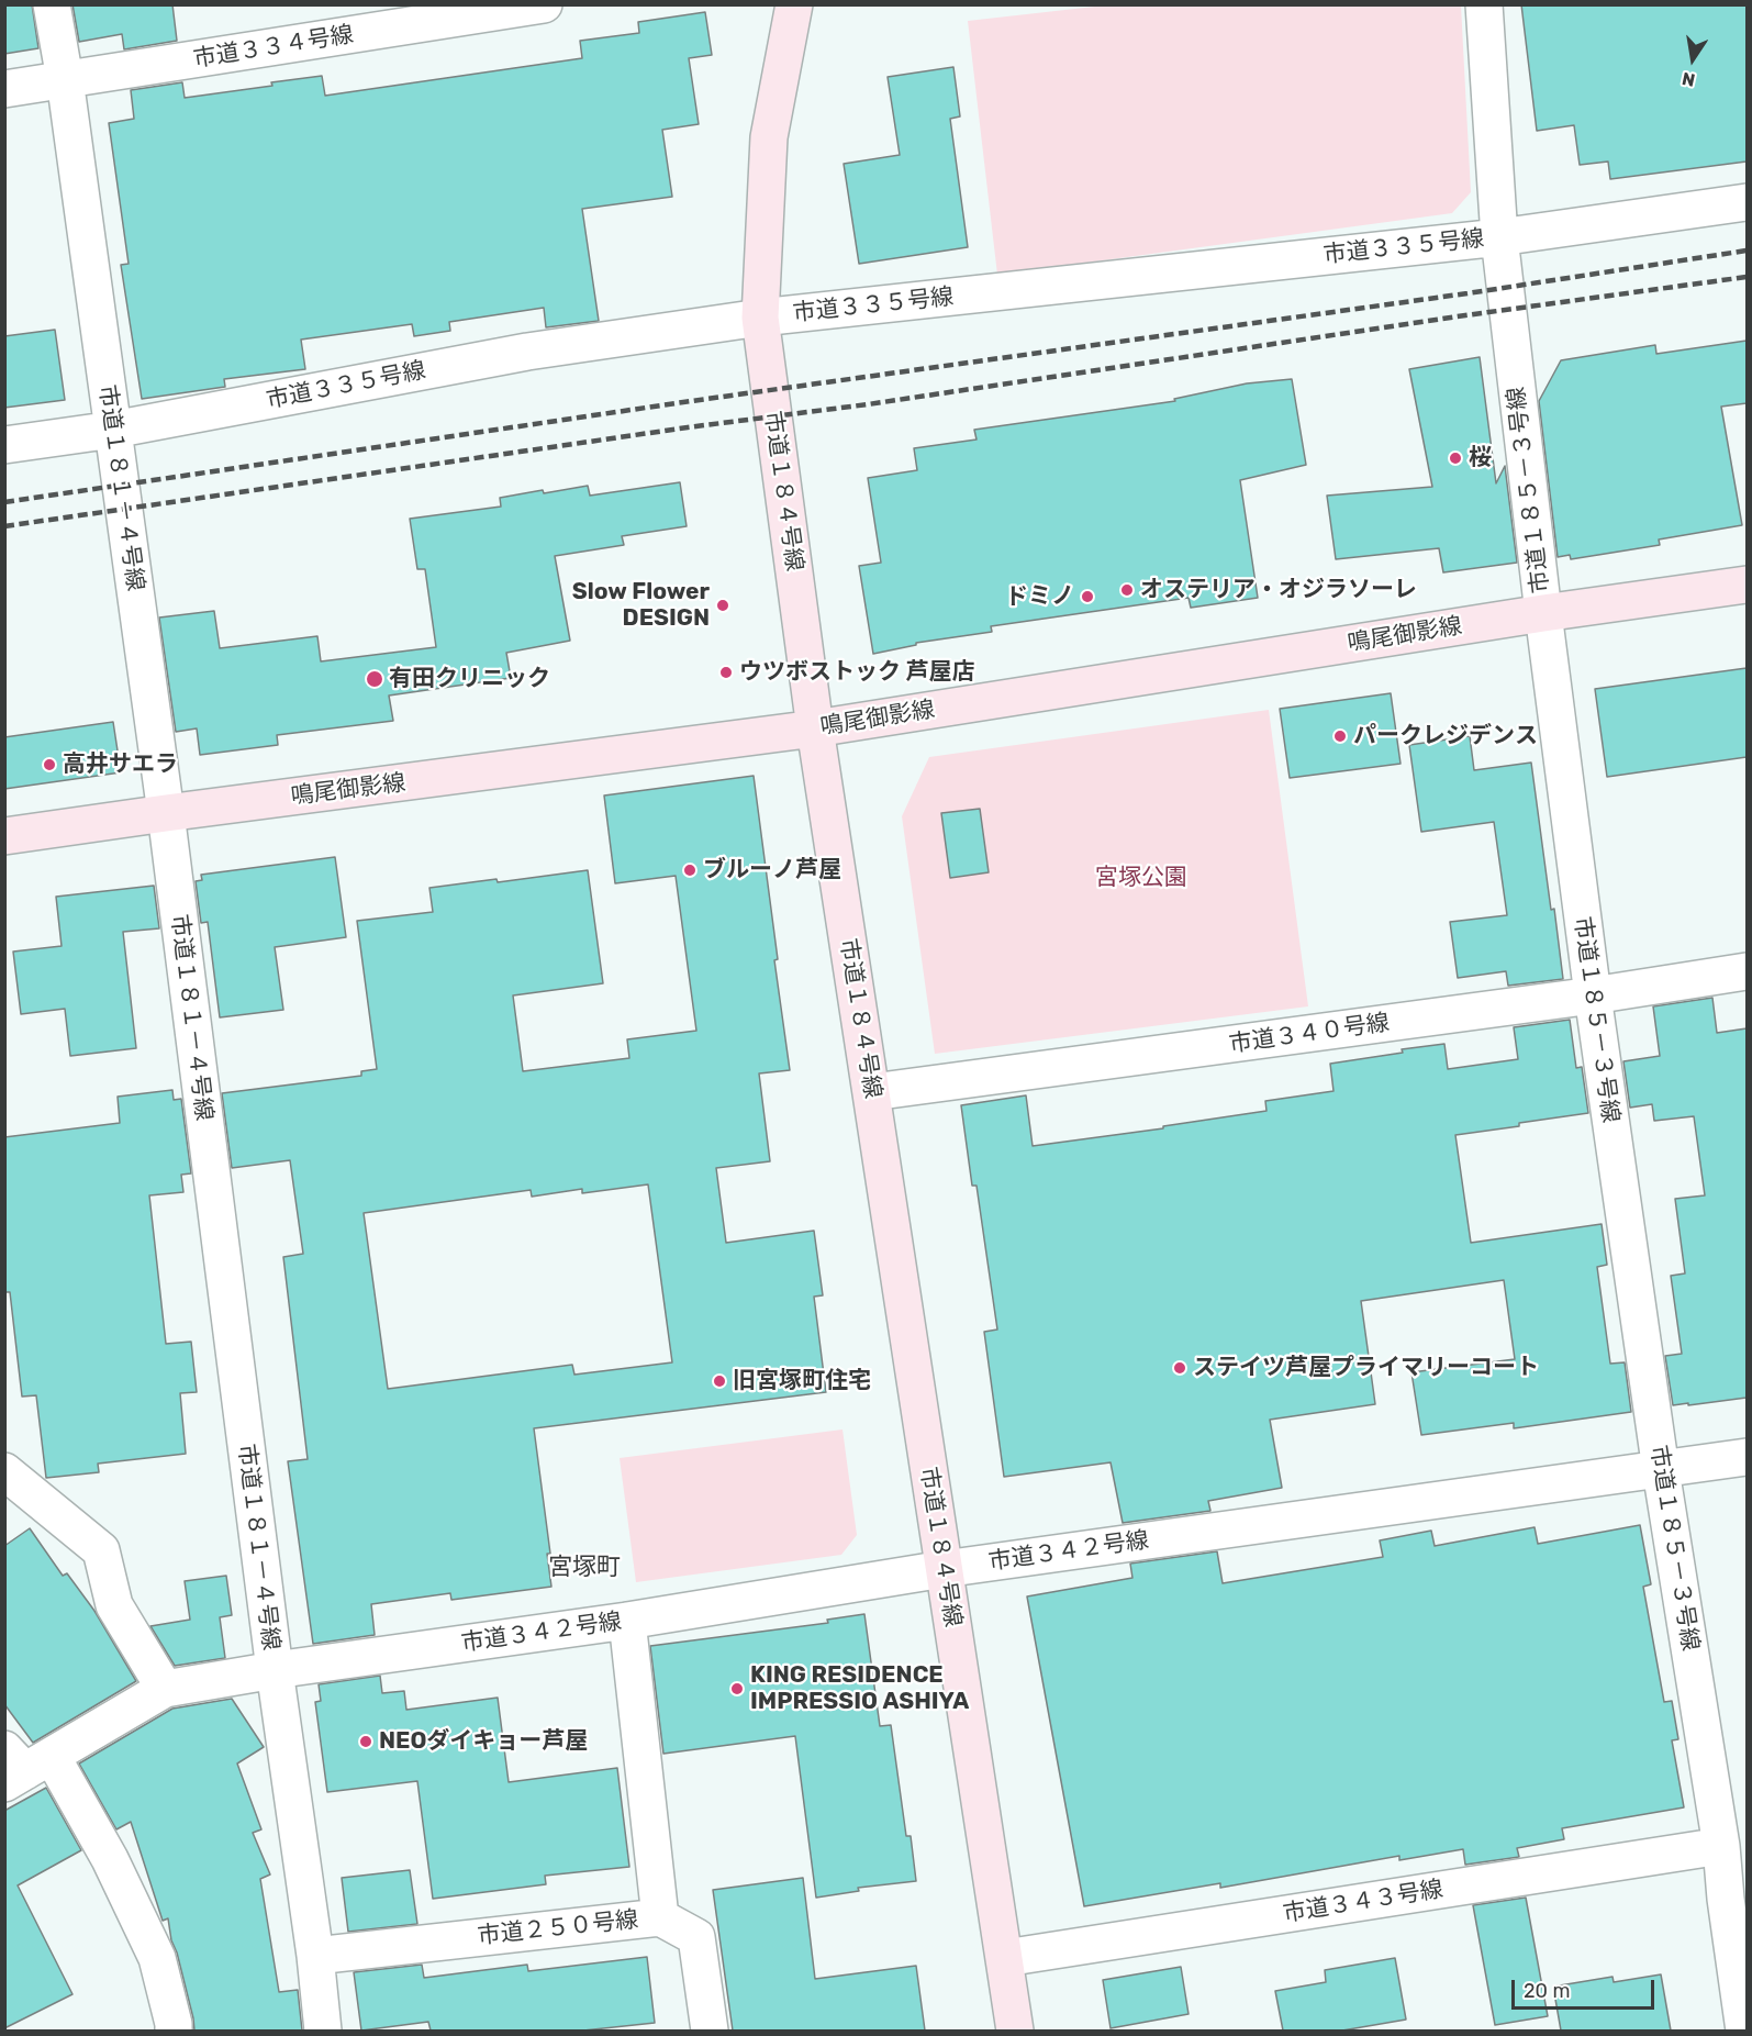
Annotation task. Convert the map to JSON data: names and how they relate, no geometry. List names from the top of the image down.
{
  "streets": {
    "street": [
      "市道３３４号線",
      "市道３３５号線",
      "市道１８１－４号線",
      "市道１８５－３号線",
      "市道１８４号線",
      "鳴尾御影線",
      "市道３４０号線",
      "市道３４２号線",
      "市道３４３号線",
      "市道２５０号線"
    ]
  },
  "crossings": [
    ["市道３３４号線", "市道１８１－４号線"],
    ["市道３３５号線", "市道１８１－４号線"],
    ["市道３３５号線", "市道１８５－３号線"],
    ["市道３３５号線", "市道１８４号線"],
    ["市道１８１－４号線", "鳴尾御影線"],
    ["市道１８１－４号線", "市道３４２号線"],
    ["市道１８１－４号線", "市道２５０号線"],
    ["市道１８５－３号線", "鳴尾御影線"],
    ["市道１８５－３号線", "市道３４０号線"],
    ["市道１８５－３号線", "市道３４２号線"],
    ["市道１８５－３号線", "市道３４３号線"],
    ["市道１８４号線", "鳴尾御影線"],
    ["市道１８４号線", "市道３４０号線"],
    ["市道１８４号線", "市道３４２号線"],
    ["市道１８４号線", "市道３４３号線"],
    ["市道３４２号線", "市道２５０号線"]
  ],
  "districts": ["宮塚町"],
  "parks": ["宮塚公園"],
  "places": [
    "桜",
    "オステリア・オジラソーレ",
    "ドミノ",
    "Slow Flower DESIGN",
    "ウツボストック 芦屋店",
    "有田クリニック",
    "パークレジデンス",
    "高井サエラ",
    "ブルーノ芦屋",
    "ステイツ芦屋プライマリーコート",
    "旧宮塚町住宅",
    "KING RESIDENCE IMPRESSIO ASHIYA",
    "NEOダイキョー芦屋"
  ],
  "scale_bar": "20 m",
  "north": "bottom"
}
